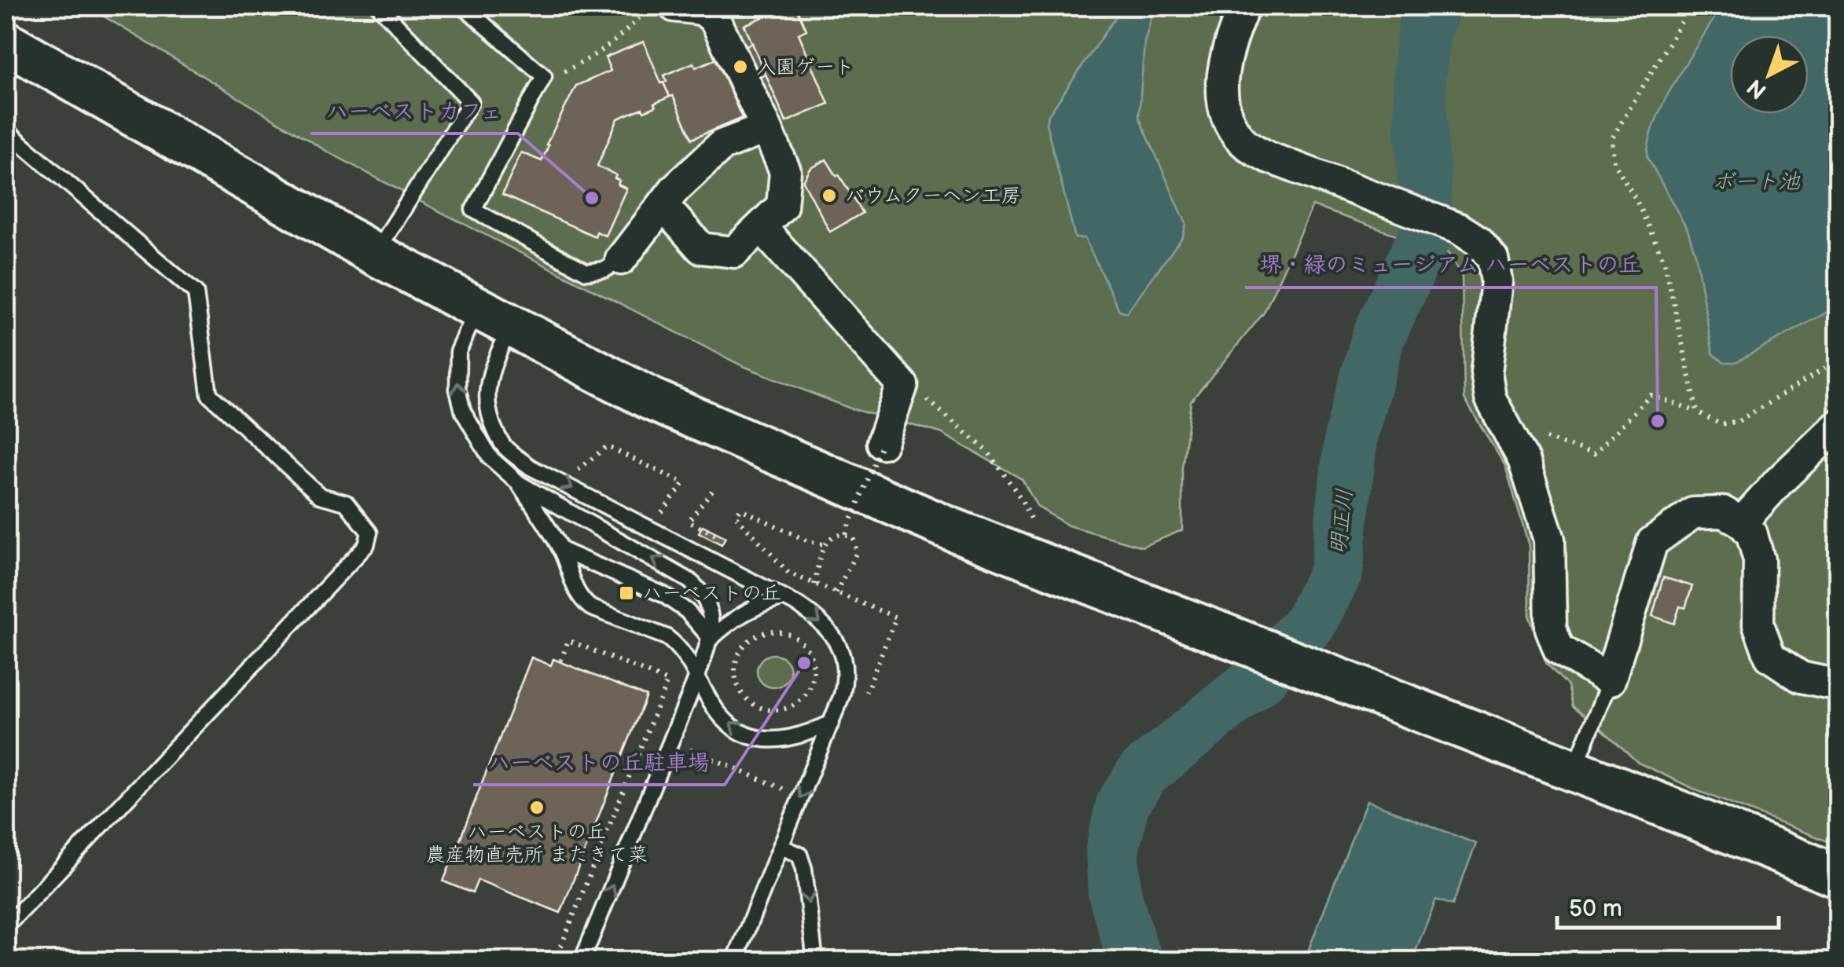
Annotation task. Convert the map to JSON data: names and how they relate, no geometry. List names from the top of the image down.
{
  "water": ["ボート池", "明正川"],
  "places": {
    "other": [
      "入園ゲート",
      "バウムクーヘン工房",
      "ハーベストカフェ",
      "堺・緑のミュージアム ハーベストの丘",
      "ハーベストの丘駐車場",
      "ハーベストの丘 農産物直売所 またきて菜"
    ],
    "transit": ["ハーベストの丘"]
  },
  "scale_bar": "50 m",
  "north": "bottom left"
}
